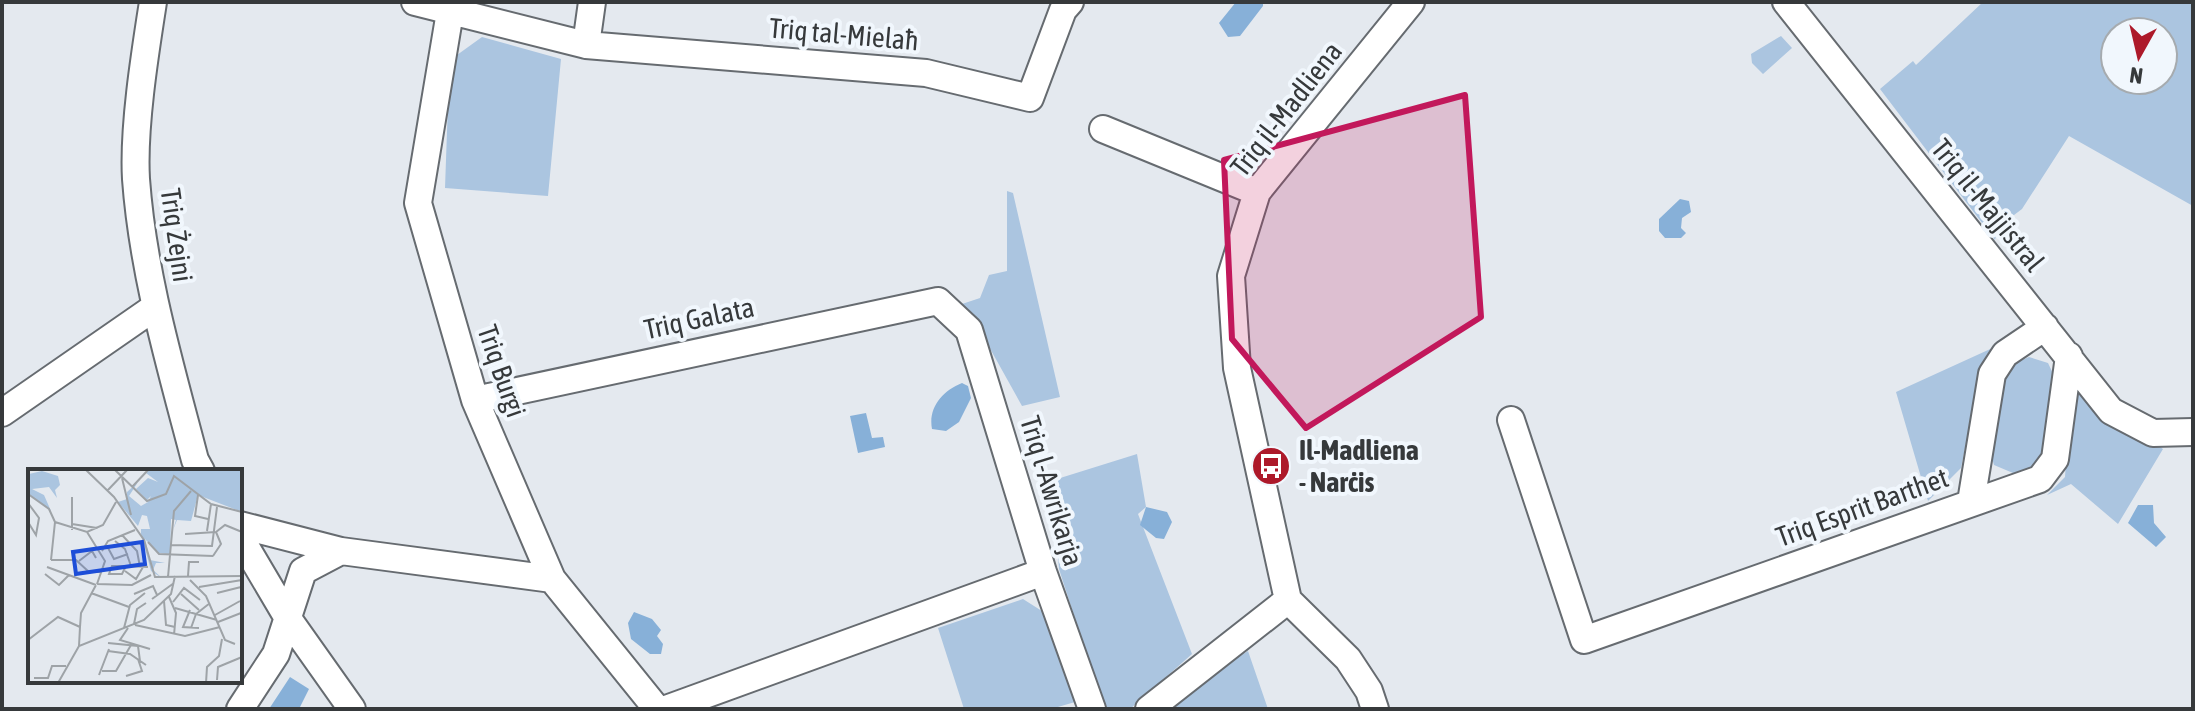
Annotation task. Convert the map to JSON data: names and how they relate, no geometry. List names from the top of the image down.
{
  "streets": {
    "street": [
      "Triq tal-Mielaħ",
      "Triq il-Madliena",
      "Triq il-Majjistral",
      "Triq Żejni",
      "Triq Galata",
      "Triq Burgi",
      "Triq l-Awrikarja",
      "Triq Esprit Barthet"
    ]
  },
  "crossings": [
    ["Triq tal-Mielaħ", "Triq Burgi"],
    ["Triq il-Majjistral", "Triq Esprit Barthet"],
    ["Triq Galata", "Triq Burgi"],
    ["Triq Galata", "Triq l-Awrikarja"]
  ],
  "places": {
    "bus stop": ["Il-Madliena - Narċis"]
  },
  "north": "bottom"
}
